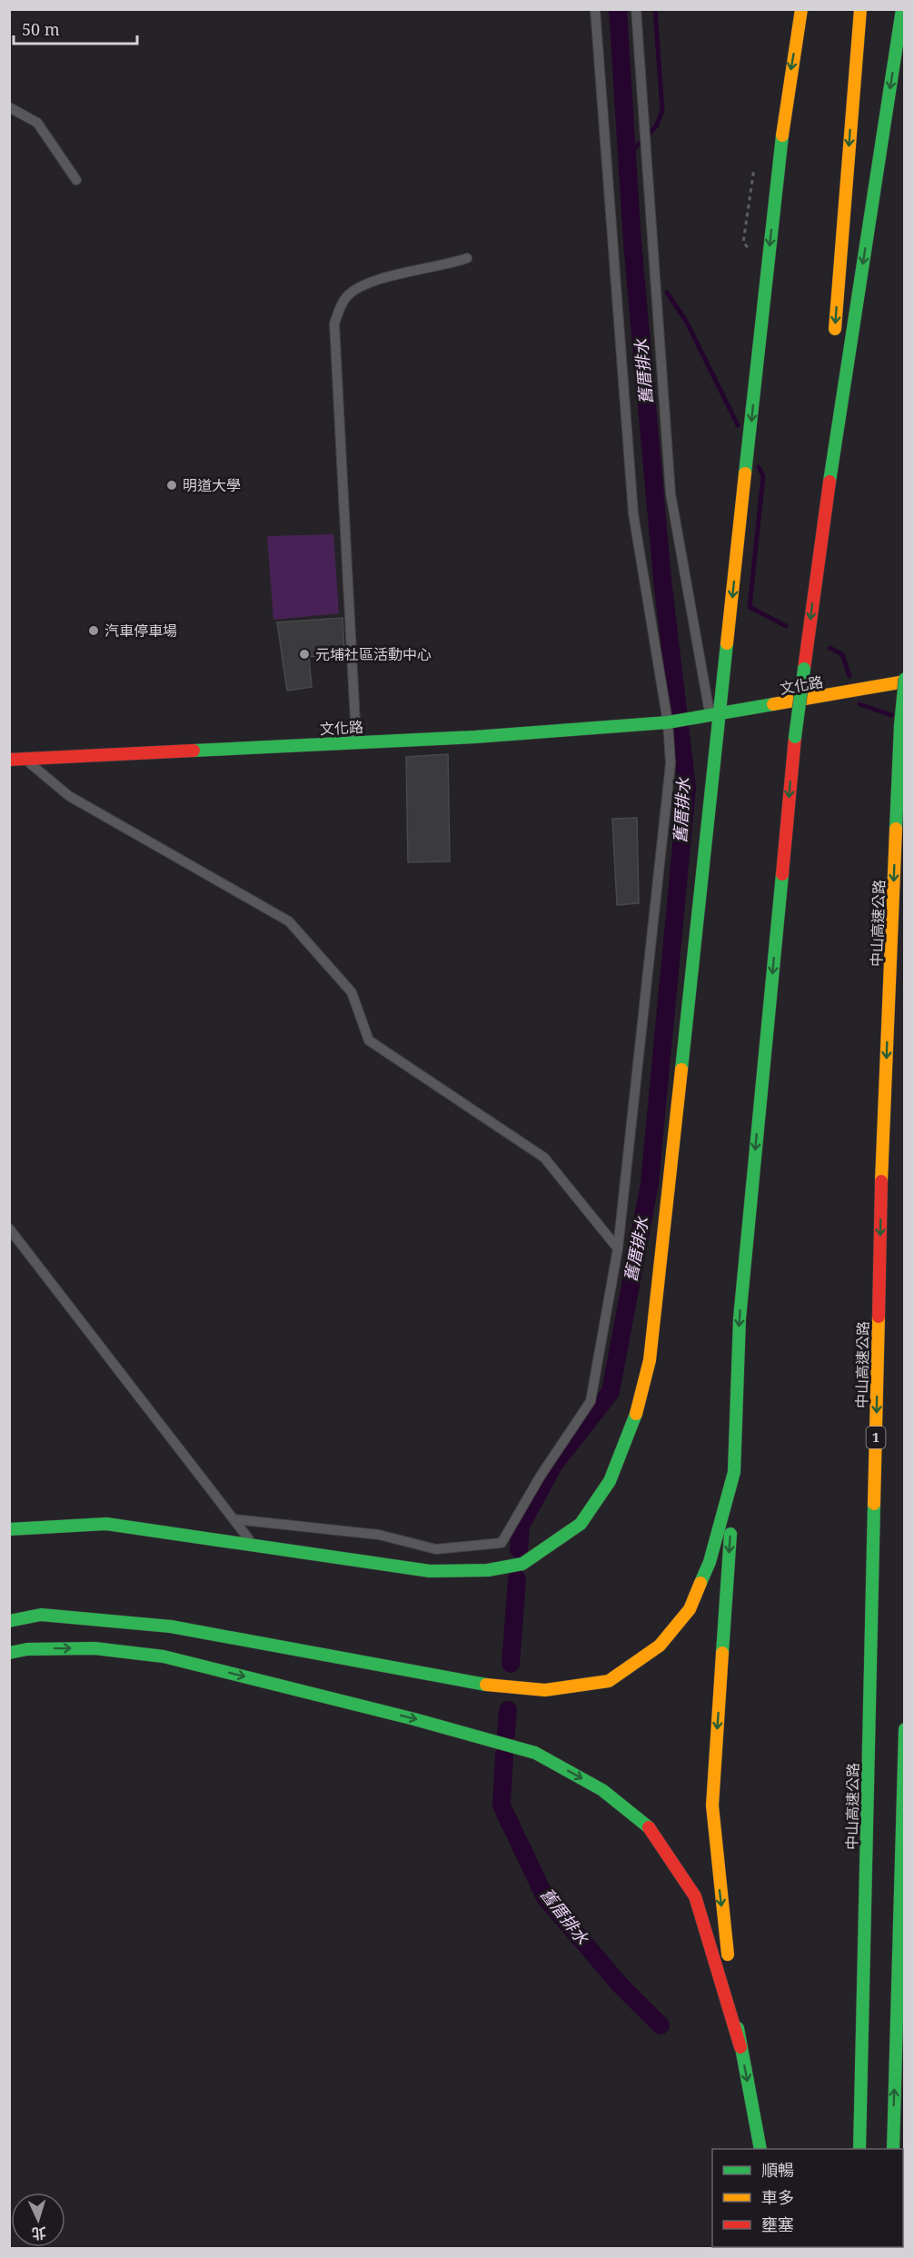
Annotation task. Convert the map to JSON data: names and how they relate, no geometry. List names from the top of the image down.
{
  "streets": {
    "main road": ["文化路", "中山高速公路", "1"]
  },
  "crossings": [
    ["文化路", "中山高速公路"]
  ],
  "water": ["舊厝排水"],
  "places": ["明道大學", "汽車停車場", "元埔社區活動中心"],
  "legend": ["順暢", "車多", "壅塞"],
  "scale_bar": "50 m",
  "north": "bottom"
}
